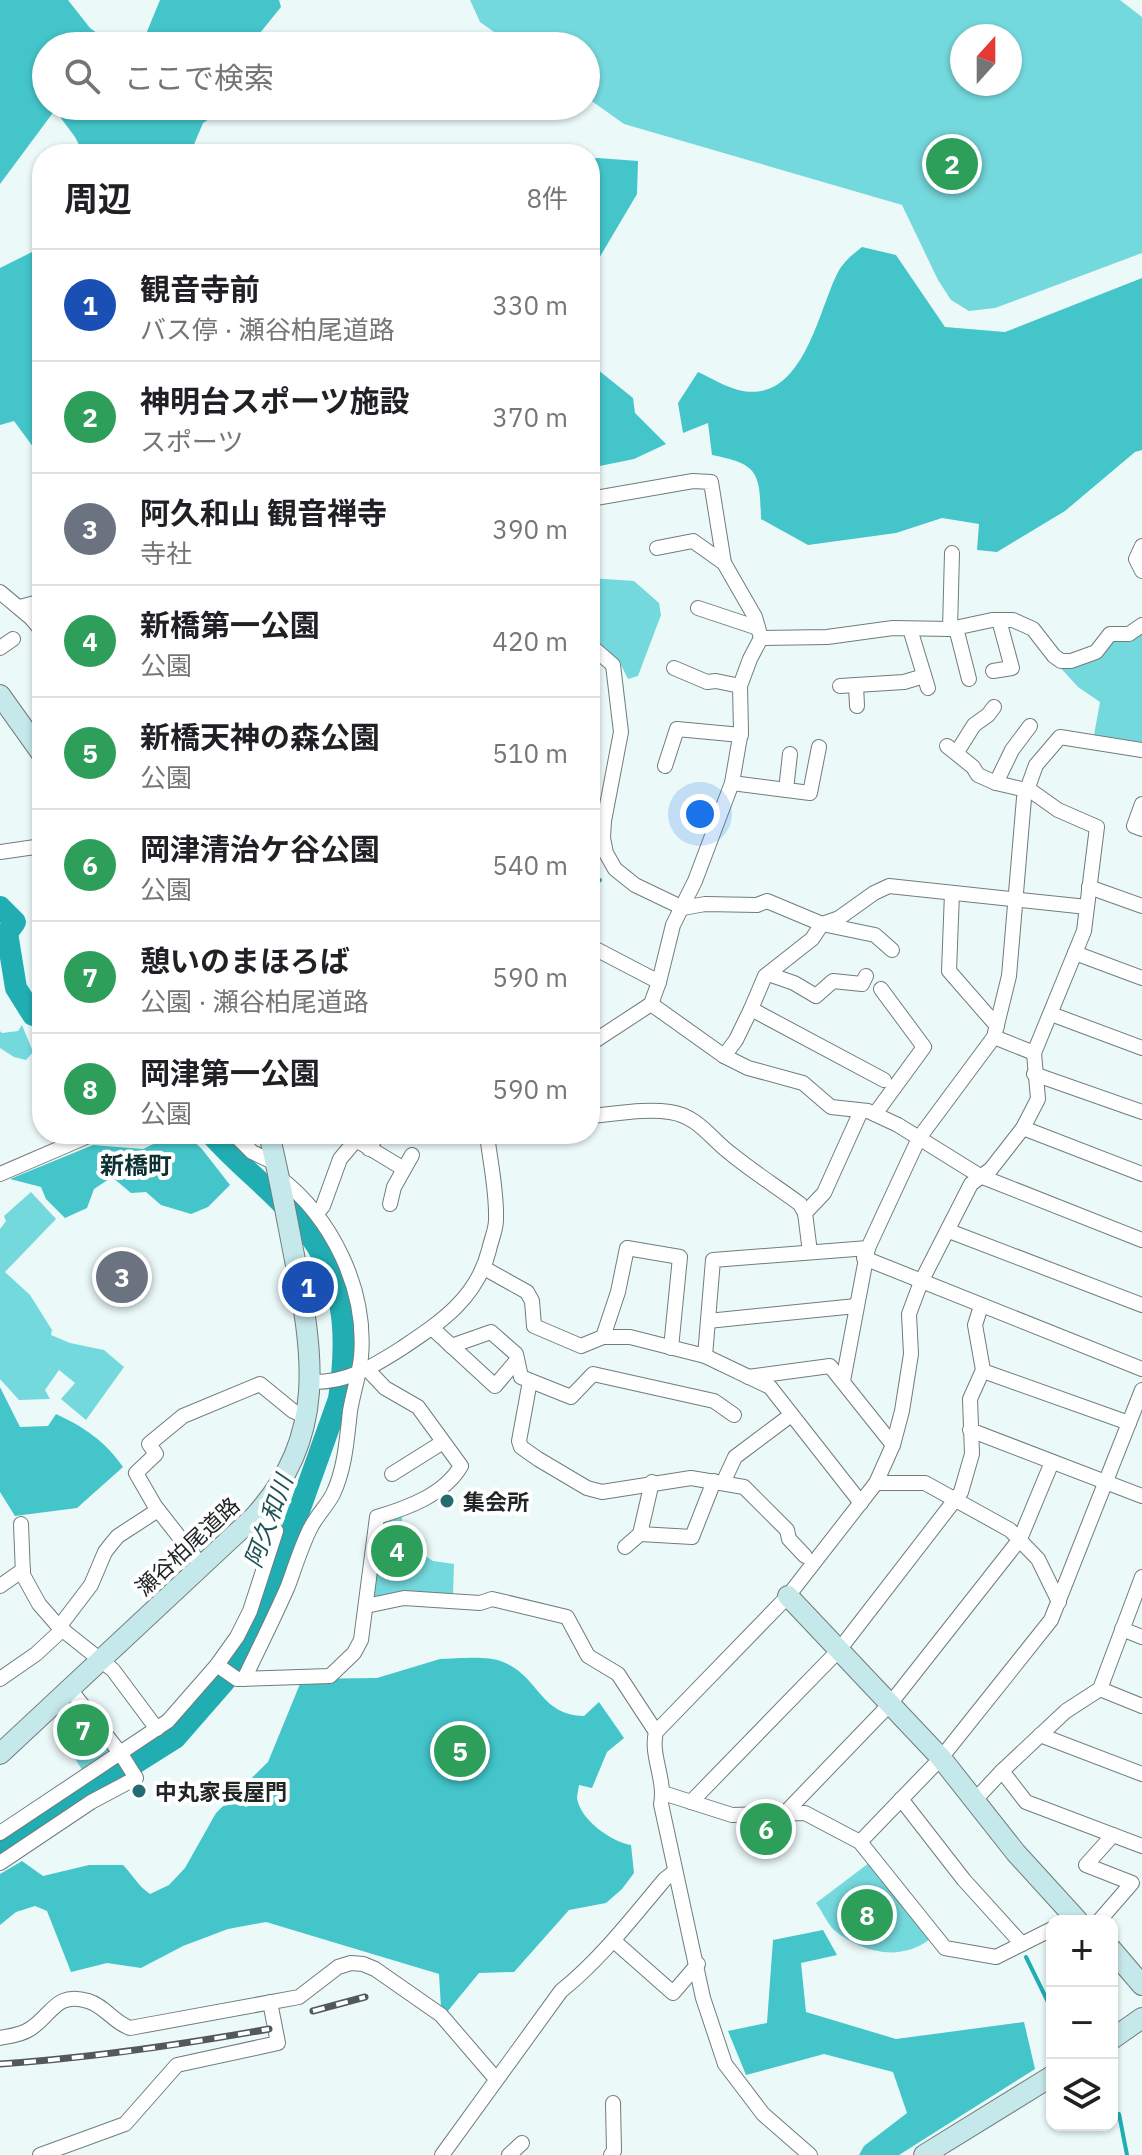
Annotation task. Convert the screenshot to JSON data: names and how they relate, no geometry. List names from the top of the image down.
{
  "streets": {
    "main road": ["瀬谷柏尾道路"]
  },
  "districts": ["新橋町"],
  "water": ["阿久和川"],
  "places": ["集会所", "中丸家長屋門"],
  "north": "top",
  "page": {
    "search": "ここで検索",
    "pins": [
      "2",
      "3",
      "1",
      "4",
      "7",
      "5",
      "6",
      "8"
    ],
    "heading": ["周辺", "8件"],
    "list": [
      {
        "mark": "1",
        "name": "観音寺前",
        "note": "バス停 · 瀬谷柏尾道路",
        "value": "330 m"
      },
      {
        "mark": "2",
        "name": "神明台スポーツ施設",
        "note": "スポーツ",
        "value": "370 m"
      },
      {
        "mark": "3",
        "name": "阿久和山 観音禅寺",
        "note": "寺社",
        "value": "390 m"
      },
      {
        "mark": "4",
        "name": "新橋第一公園",
        "note": "公園",
        "value": "420 m"
      },
      {
        "mark": "5",
        "name": "新橋天神の森公園",
        "note": "公園",
        "value": "510 m"
      },
      {
        "mark": "6",
        "name": "岡津清治ケ谷公園",
        "note": "公園",
        "value": "540 m"
      },
      {
        "mark": "7",
        "name": "憩いのまほろば",
        "note": "公園 · 瀬谷柏尾道路",
        "value": "590 m"
      },
      {
        "mark": "8",
        "name": "岡津第一公園",
        "note": "公園",
        "value": "590 m"
      }
    ],
    "map_buttons": ["+", "−"]
  }
}
